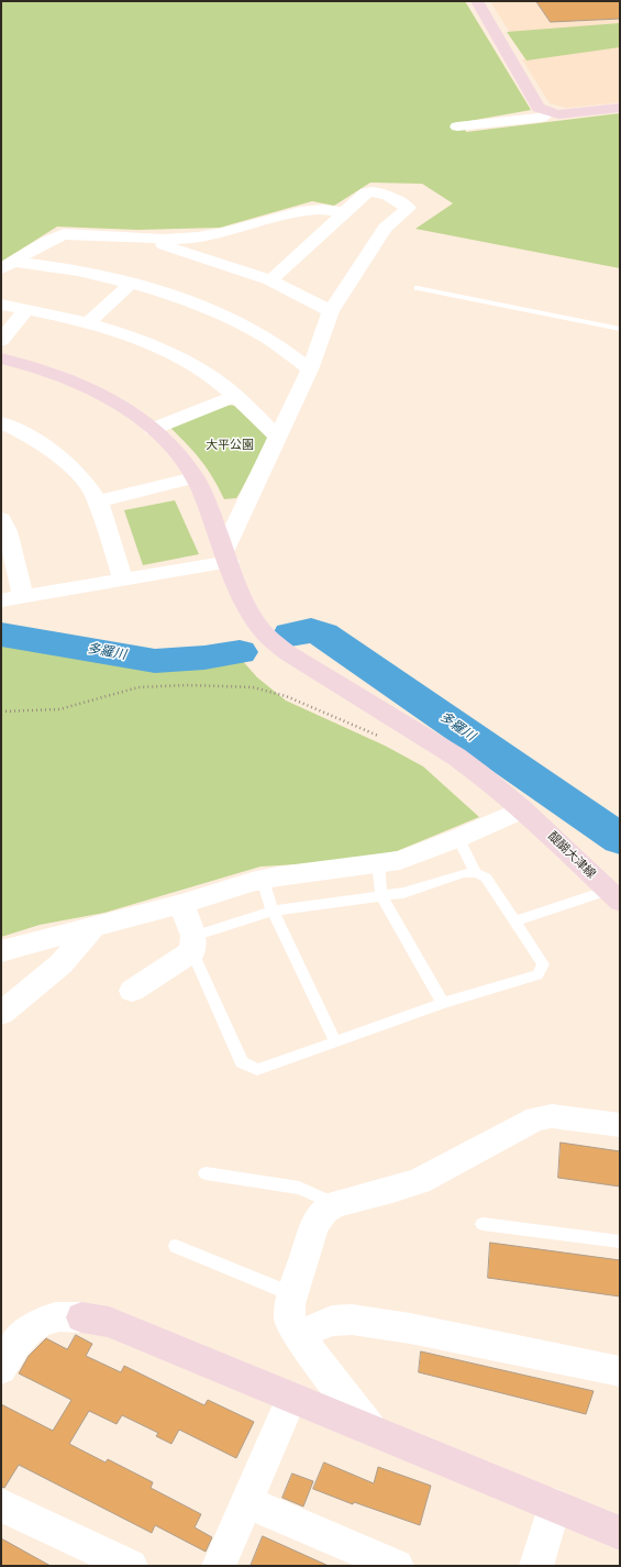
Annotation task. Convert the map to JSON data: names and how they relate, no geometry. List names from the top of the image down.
{
  "streets": {
    "street": ["醍醐大津線"]
  },
  "water": ["多羅川"],
  "parks": ["大平公園"]
}
